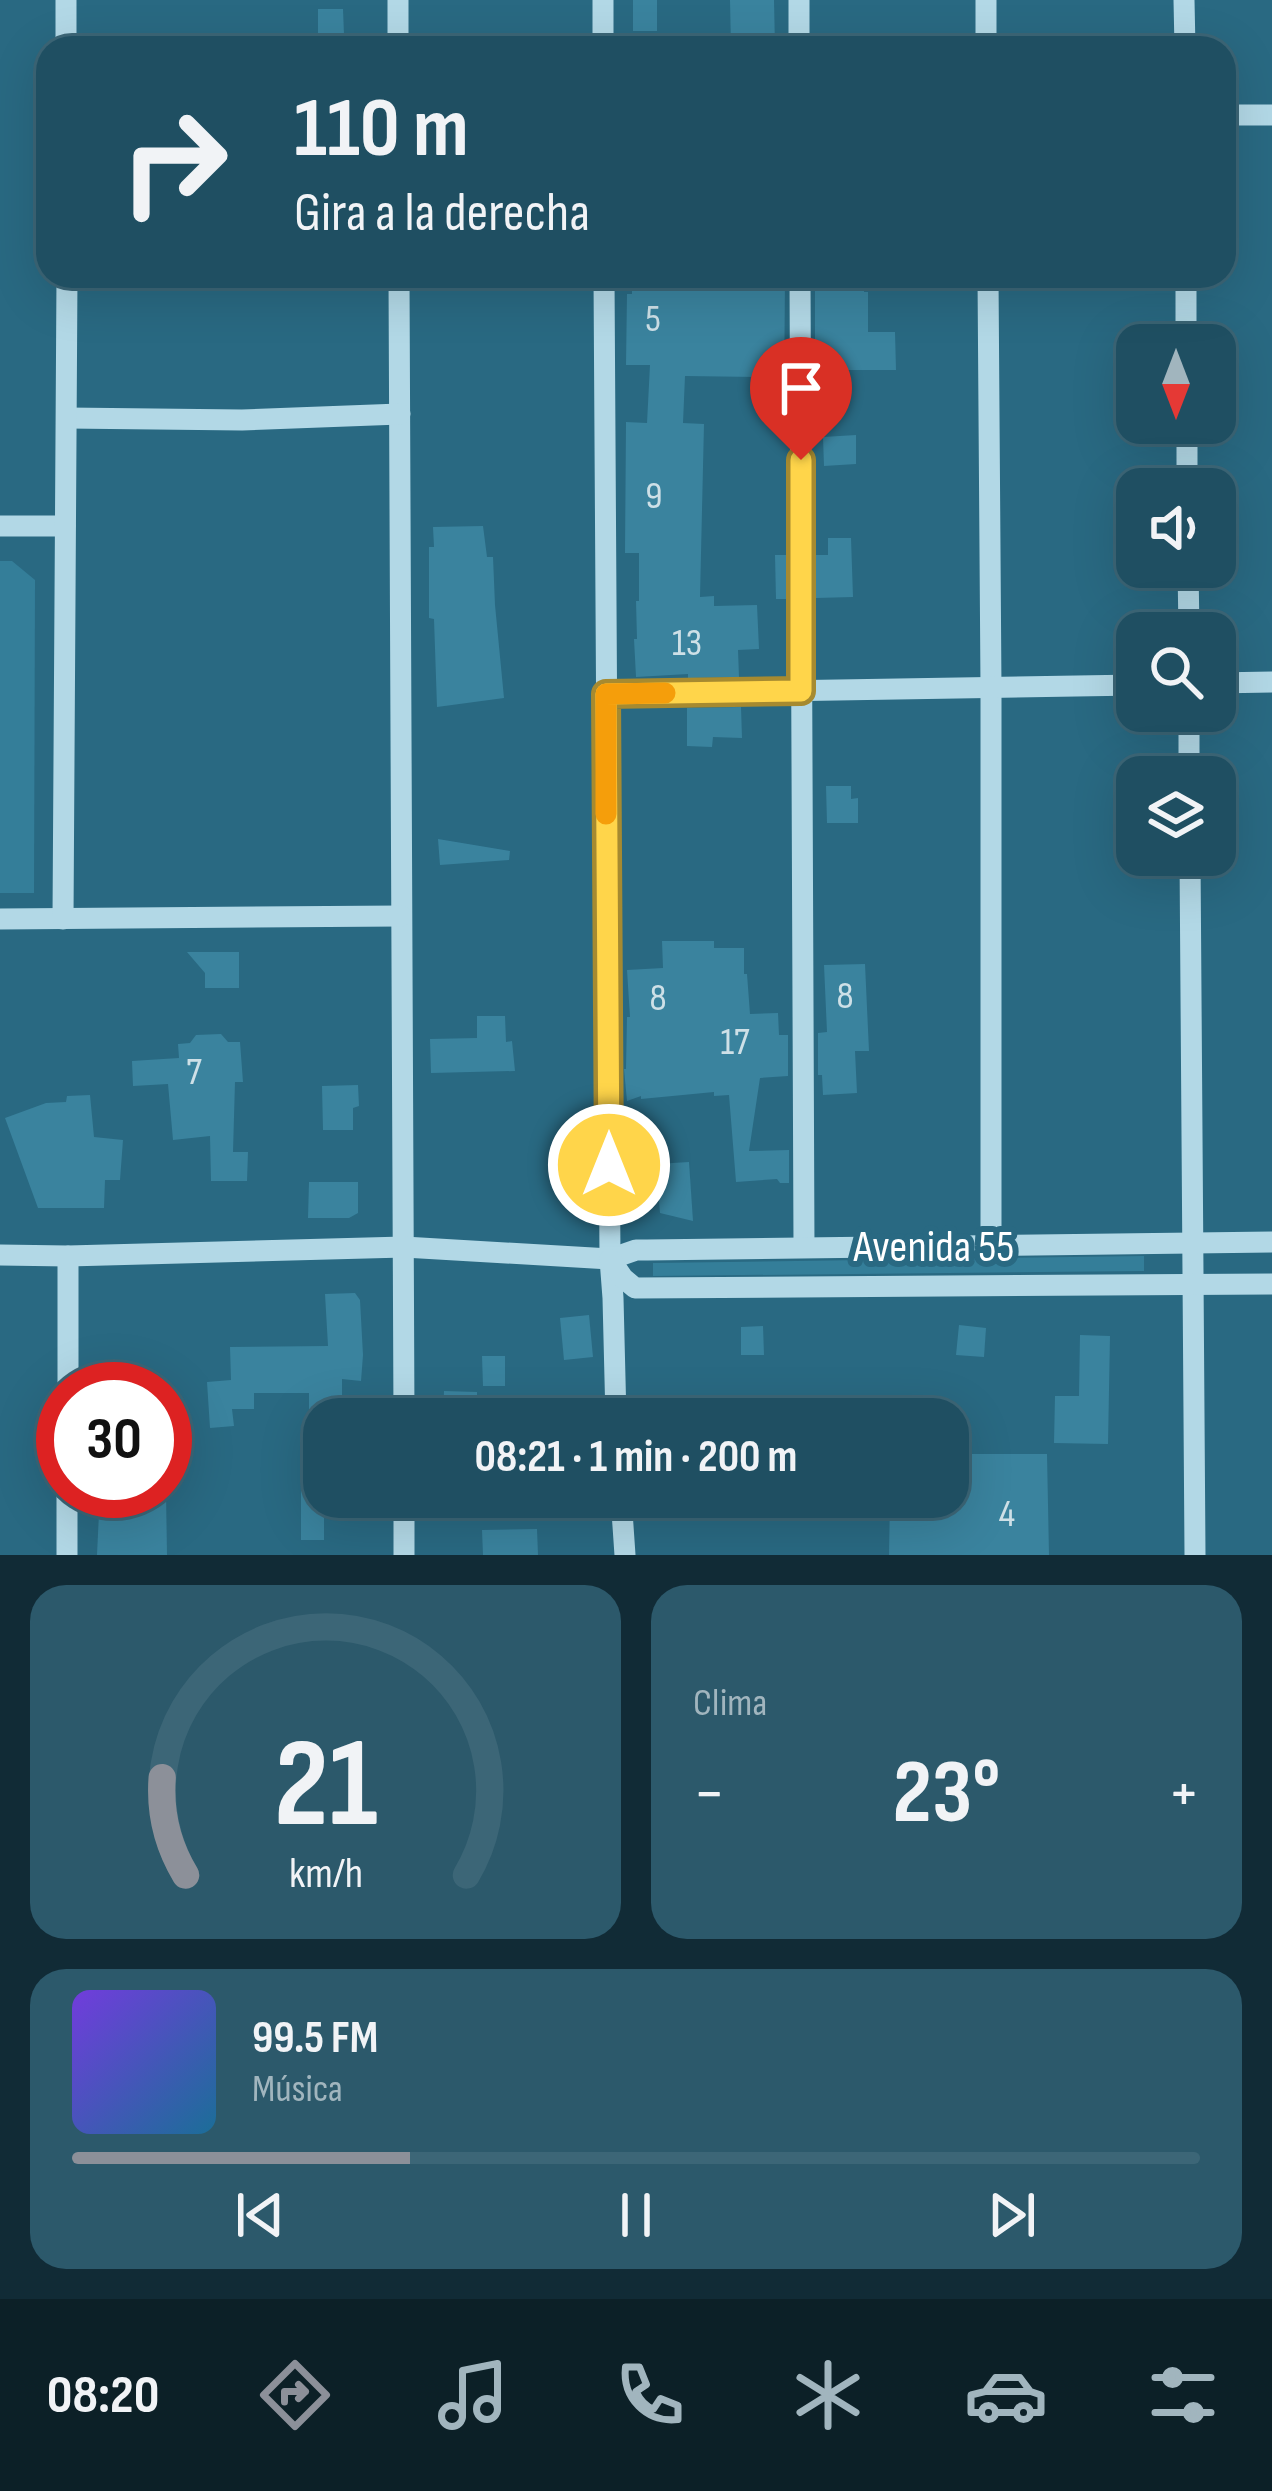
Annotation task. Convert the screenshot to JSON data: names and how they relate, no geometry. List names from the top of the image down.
{
  "streets": {
    "street": ["Avenida 55"]
  },
  "house_numbers": [
    "5",
    "9",
    "13",
    "8",
    "8",
    "17",
    "7",
    "4"
  ],
  "north": "bottom",
  "page": {
    "turn": ["110 m", "Gira a la derecha"],
    "limit": "30",
    "trip": "08:21 · 1 min · 200 m",
    "tile": "Clima",
    "heat": ["−", "23°", "+"],
    "song": ["99.5 FM", "Música"],
    "tabs": "08:20",
    "gauge": ["21", "km/h"]
  }
}
